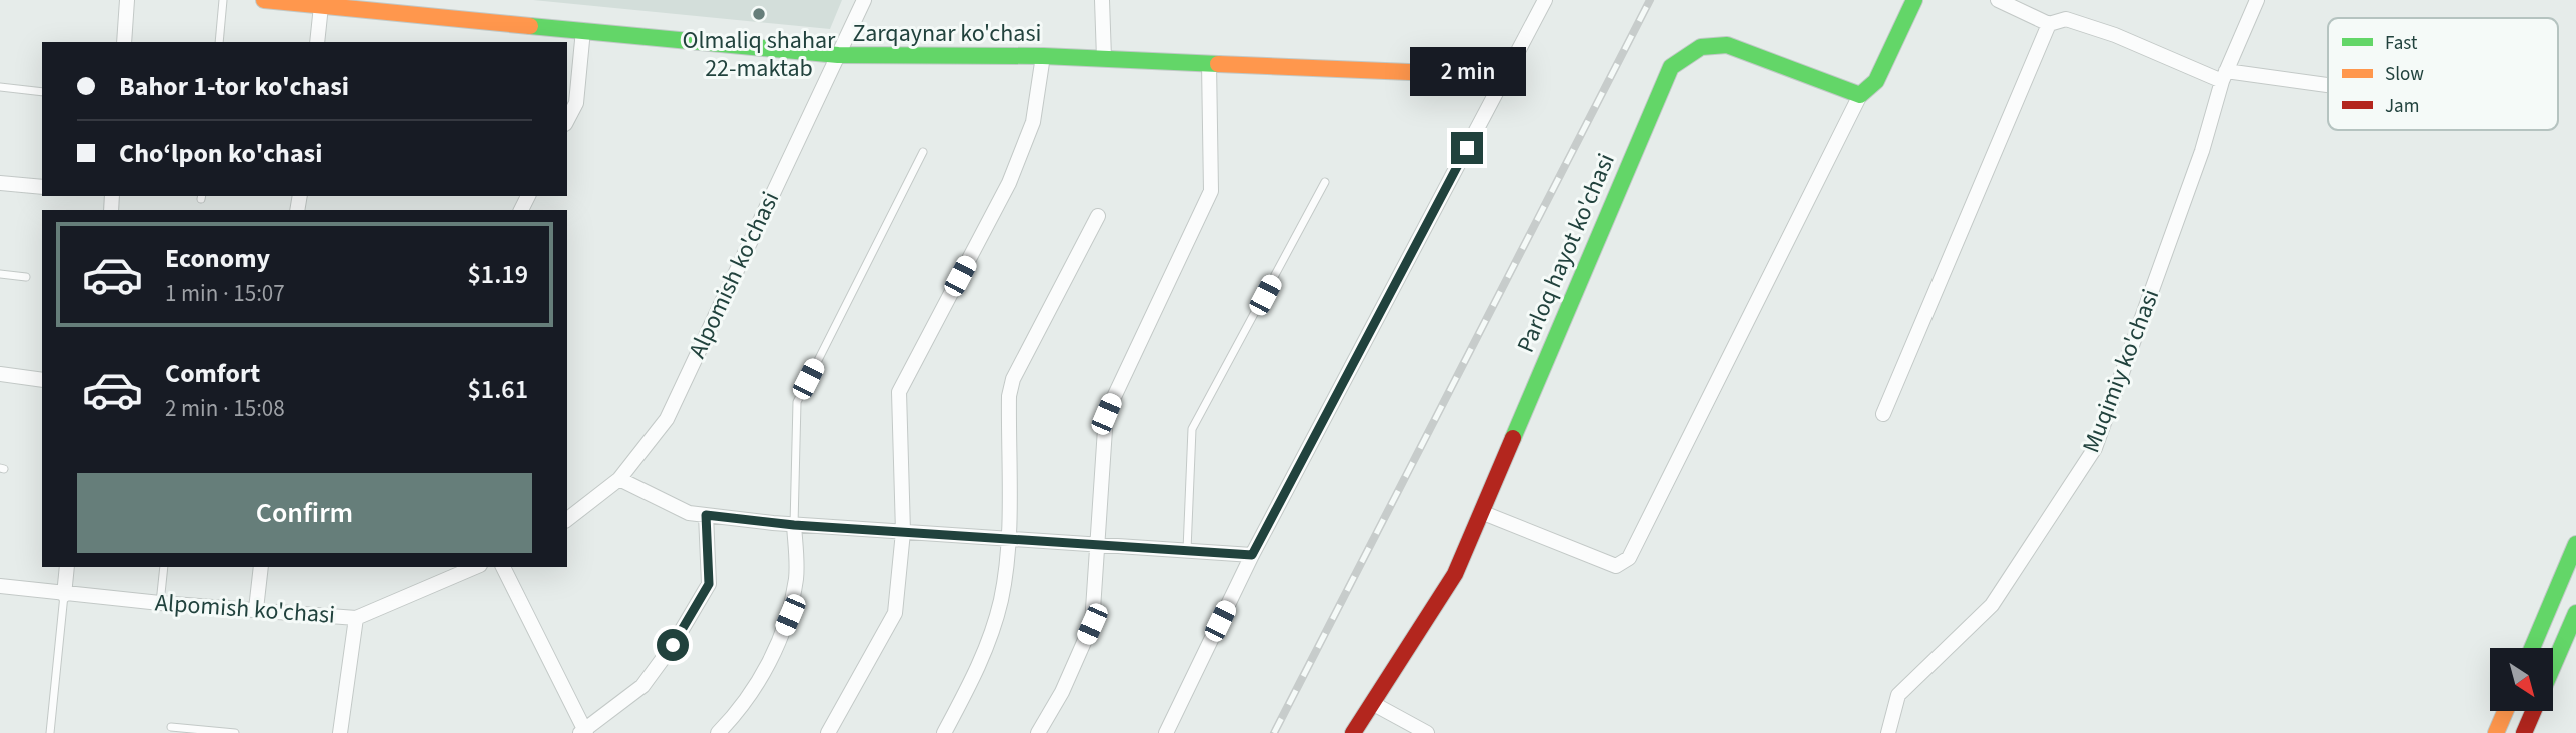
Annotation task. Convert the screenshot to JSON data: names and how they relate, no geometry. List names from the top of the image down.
{
  "streets": {
    "street": [
      "Zarqaynar ko'chasi",
      "Parloq hayot ko'chasi",
      "Alpomish ko'chasi",
      "Muqimiy ko'chasi"
    ]
  },
  "crossings": [
    ["Zarqaynar ko'chasi", "Alpomish ko'chasi"]
  ],
  "places": ["Olmaliq shahar 22-maktab"],
  "legend": ["Fast", "Slow", "Jam"],
  "north": "bottom right",
  "page": {
    "banner": ["Bahor 1-tor ko'chasi", "Cho‘lpon ko'chasi"],
    "bubble": "2 min",
    "list": [
      {
        "name": "Economy",
        "note": "1 min · 15:07",
        "value": "$1.19"
      },
      {
        "name": "Comfort",
        "note": "2 min · 15:08",
        "value": "$1.61"
      }
    ],
    "buttons": "Confirm"
  }
}
